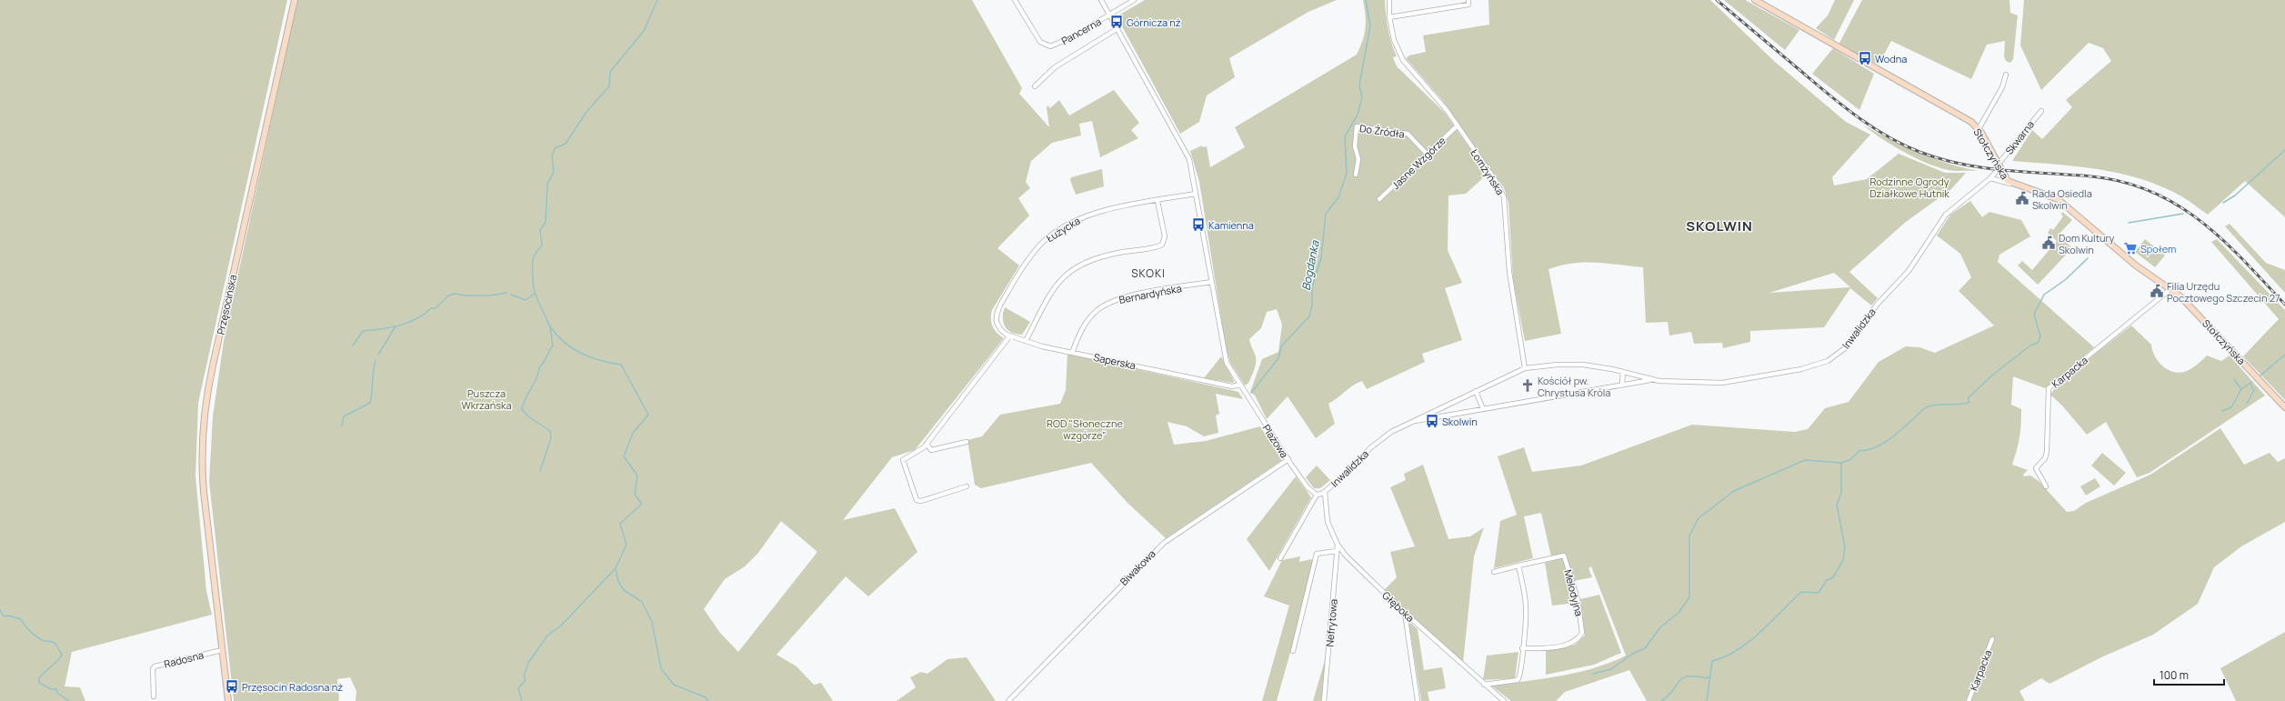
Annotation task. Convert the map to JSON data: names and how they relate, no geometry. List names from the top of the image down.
{
  "streets": {
    "street": [
      "Pancerna",
      "Do Źródła",
      "Skwarna",
      "Stołczyńska",
      "Jasne Wzgórze",
      "Łomżyńska",
      "Łużycka",
      "Bernardyńska",
      "Przęsocińska",
      "Inwalidzka",
      "Saperska",
      "Karpacka",
      "Plażowa",
      "Biwakowa",
      "Melodyjna",
      "Głęboka",
      "Nefrytowa",
      "Radosna"
    ]
  },
  "crossings": [
    ["Do Źródła", "Jasne Wzgórze"],
    ["Skwarna", "Stołczyńska"],
    ["Skwarna", "Inwalidzka"],
    ["Stołczyńska", "Inwalidzka"],
    ["Stołczyńska", "Karpacka"],
    ["Jasne Wzgórze", "Łomżyńska"],
    ["Łomżyńska", "Inwalidzka"],
    ["Łużycka", "Saperska"],
    ["Bernardyńska", "Saperska"],
    ["Przęsocińska", "Radosna"],
    ["Inwalidzka", "Plażowa"],
    ["Inwalidzka", "Głęboka"],
    ["Saperska", "Plażowa"],
    ["Plażowa", "Biwakowa"],
    ["Głęboka", "Nefrytowa"]
  ],
  "districts": ["SKOLWIN", "SKOKI"],
  "water": ["Bogdanka"],
  "parks": ["Rodzinne Ogrody Działkowe Hutnik", "Puszcza Wkrzańska", "ROD \"Słoneczne wzgórze\""],
  "places": {
    "bus stop": [
      "Górnicza nż",
      "Wodna",
      "Kamienna",
      "Skolwin",
      "Przęsocin Radosna nż"
    ],
    "public building": ["Rada Osiedla Skolwin", "Dom Kultury Skolwin", "Filia Urzędu Pocztowego Szczecin 27"],
    "supermarket": ["Społem"],
    "church": ["Kościół pw. Chrystusa Króla"]
  },
  "scale_bar": "100 m"
}
